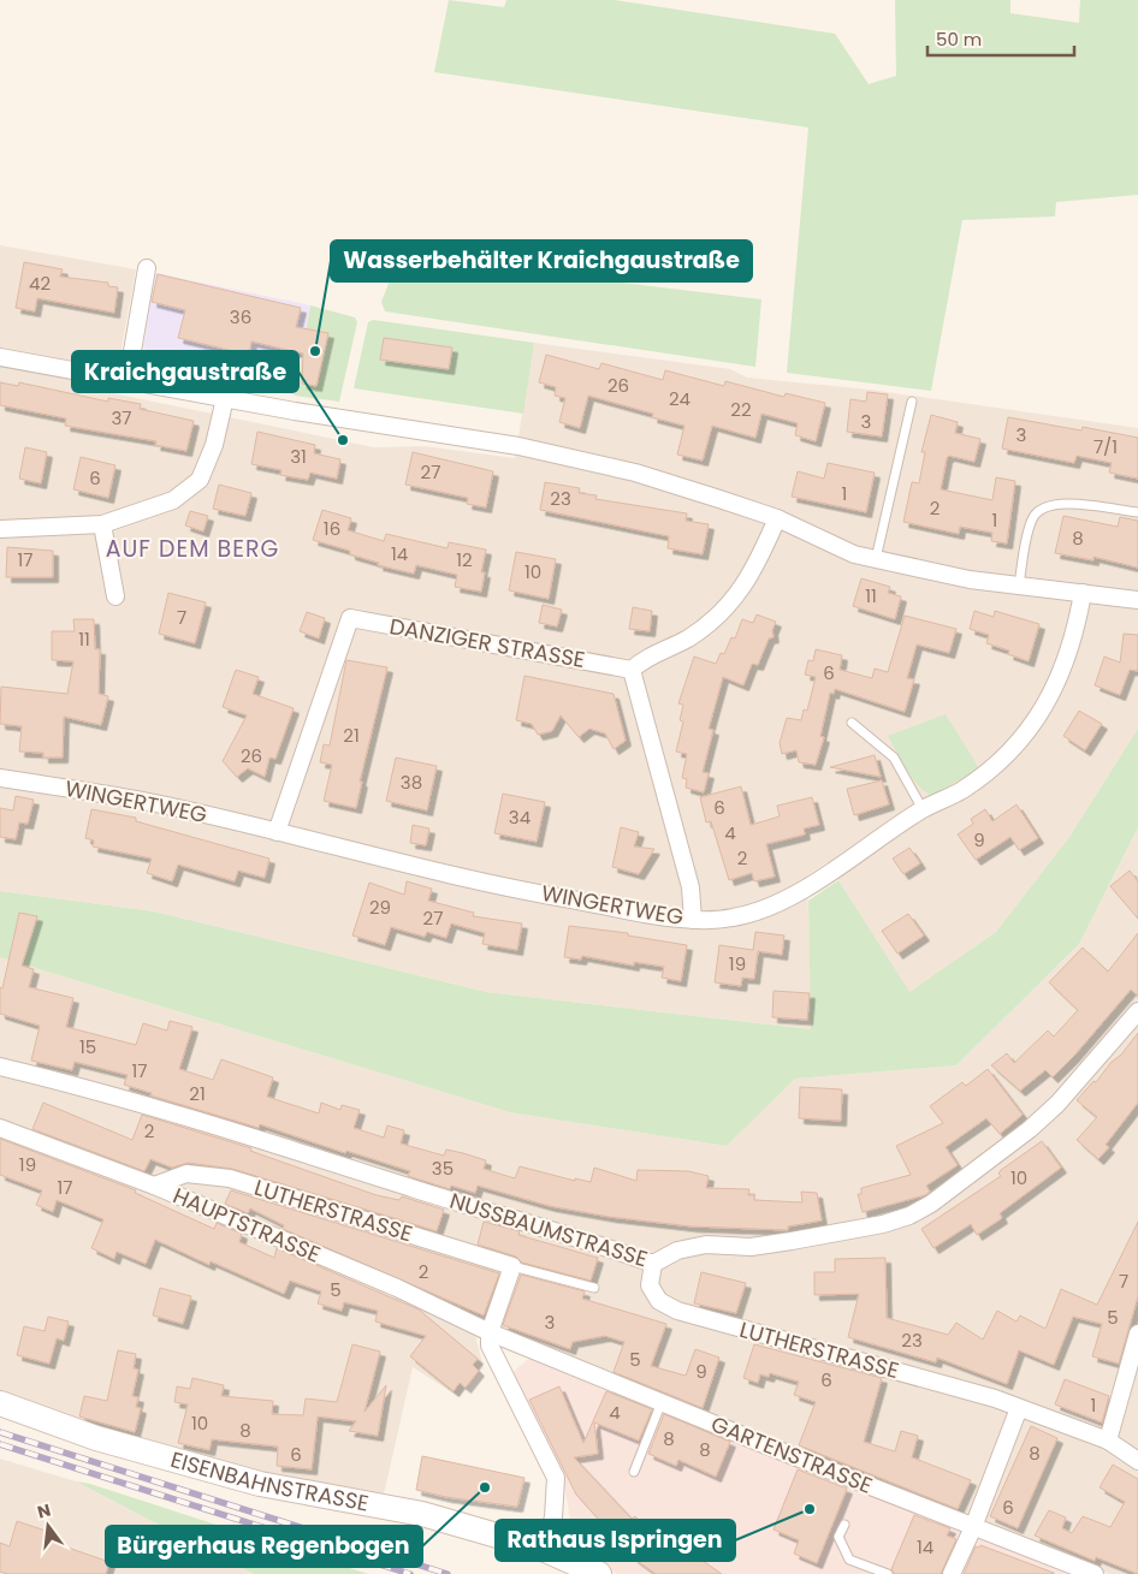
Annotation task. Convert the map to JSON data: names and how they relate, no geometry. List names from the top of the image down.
{
  "streets": {
    "main road": ["EISENBAHNSTRASSE"],
    "street": [
      "DANZIGER STRASSE",
      "WINGERTWEG",
      "LUTHERSTRASSE",
      "HAUPTSTRASSE",
      "NUSSBAUMSTRASSE",
      "GARTENSTRASSE"
    ]
  },
  "crossings": [
    ["DANZIGER STRASSE", "WINGERTWEG"],
    ["LUTHERSTRASSE", "HAUPTSTRASSE"],
    ["LUTHERSTRASSE", "NUSSBAUMSTRASSE"],
    ["HAUPTSTRASSE", "GARTENSTRASSE"]
  ],
  "districts": ["AUF DEM BERG"],
  "places": [
    "Wasserbehälter Kraichgaustraße",
    "Kraichgaustraße",
    "Bürgerhaus Regenbogen",
    "Rathaus Ispringen"
  ],
  "house_numbers": [
    "42",
    "36",
    "26",
    "24",
    "22",
    "37",
    "3",
    "3",
    "7/1",
    "31",
    "27",
    "6",
    "1",
    "23",
    "2",
    "1",
    "16",
    "8",
    "14",
    "17",
    "12",
    "10",
    "11",
    "7",
    "11",
    "6",
    "21",
    "26",
    "38",
    "6",
    "34",
    "4",
    "9",
    "2",
    "29",
    "27",
    "19",
    "15",
    "17",
    "21",
    "2",
    "19",
    "35",
    "10",
    "17",
    "2",
    "7",
    "5",
    "5",
    "3",
    "23",
    "5",
    "9",
    "6",
    "1",
    "4",
    "10",
    "8",
    "8",
    "8",
    "8",
    "6",
    "6",
    "14"
  ],
  "scale_bar": "50 m",
  "north": "top"
}
